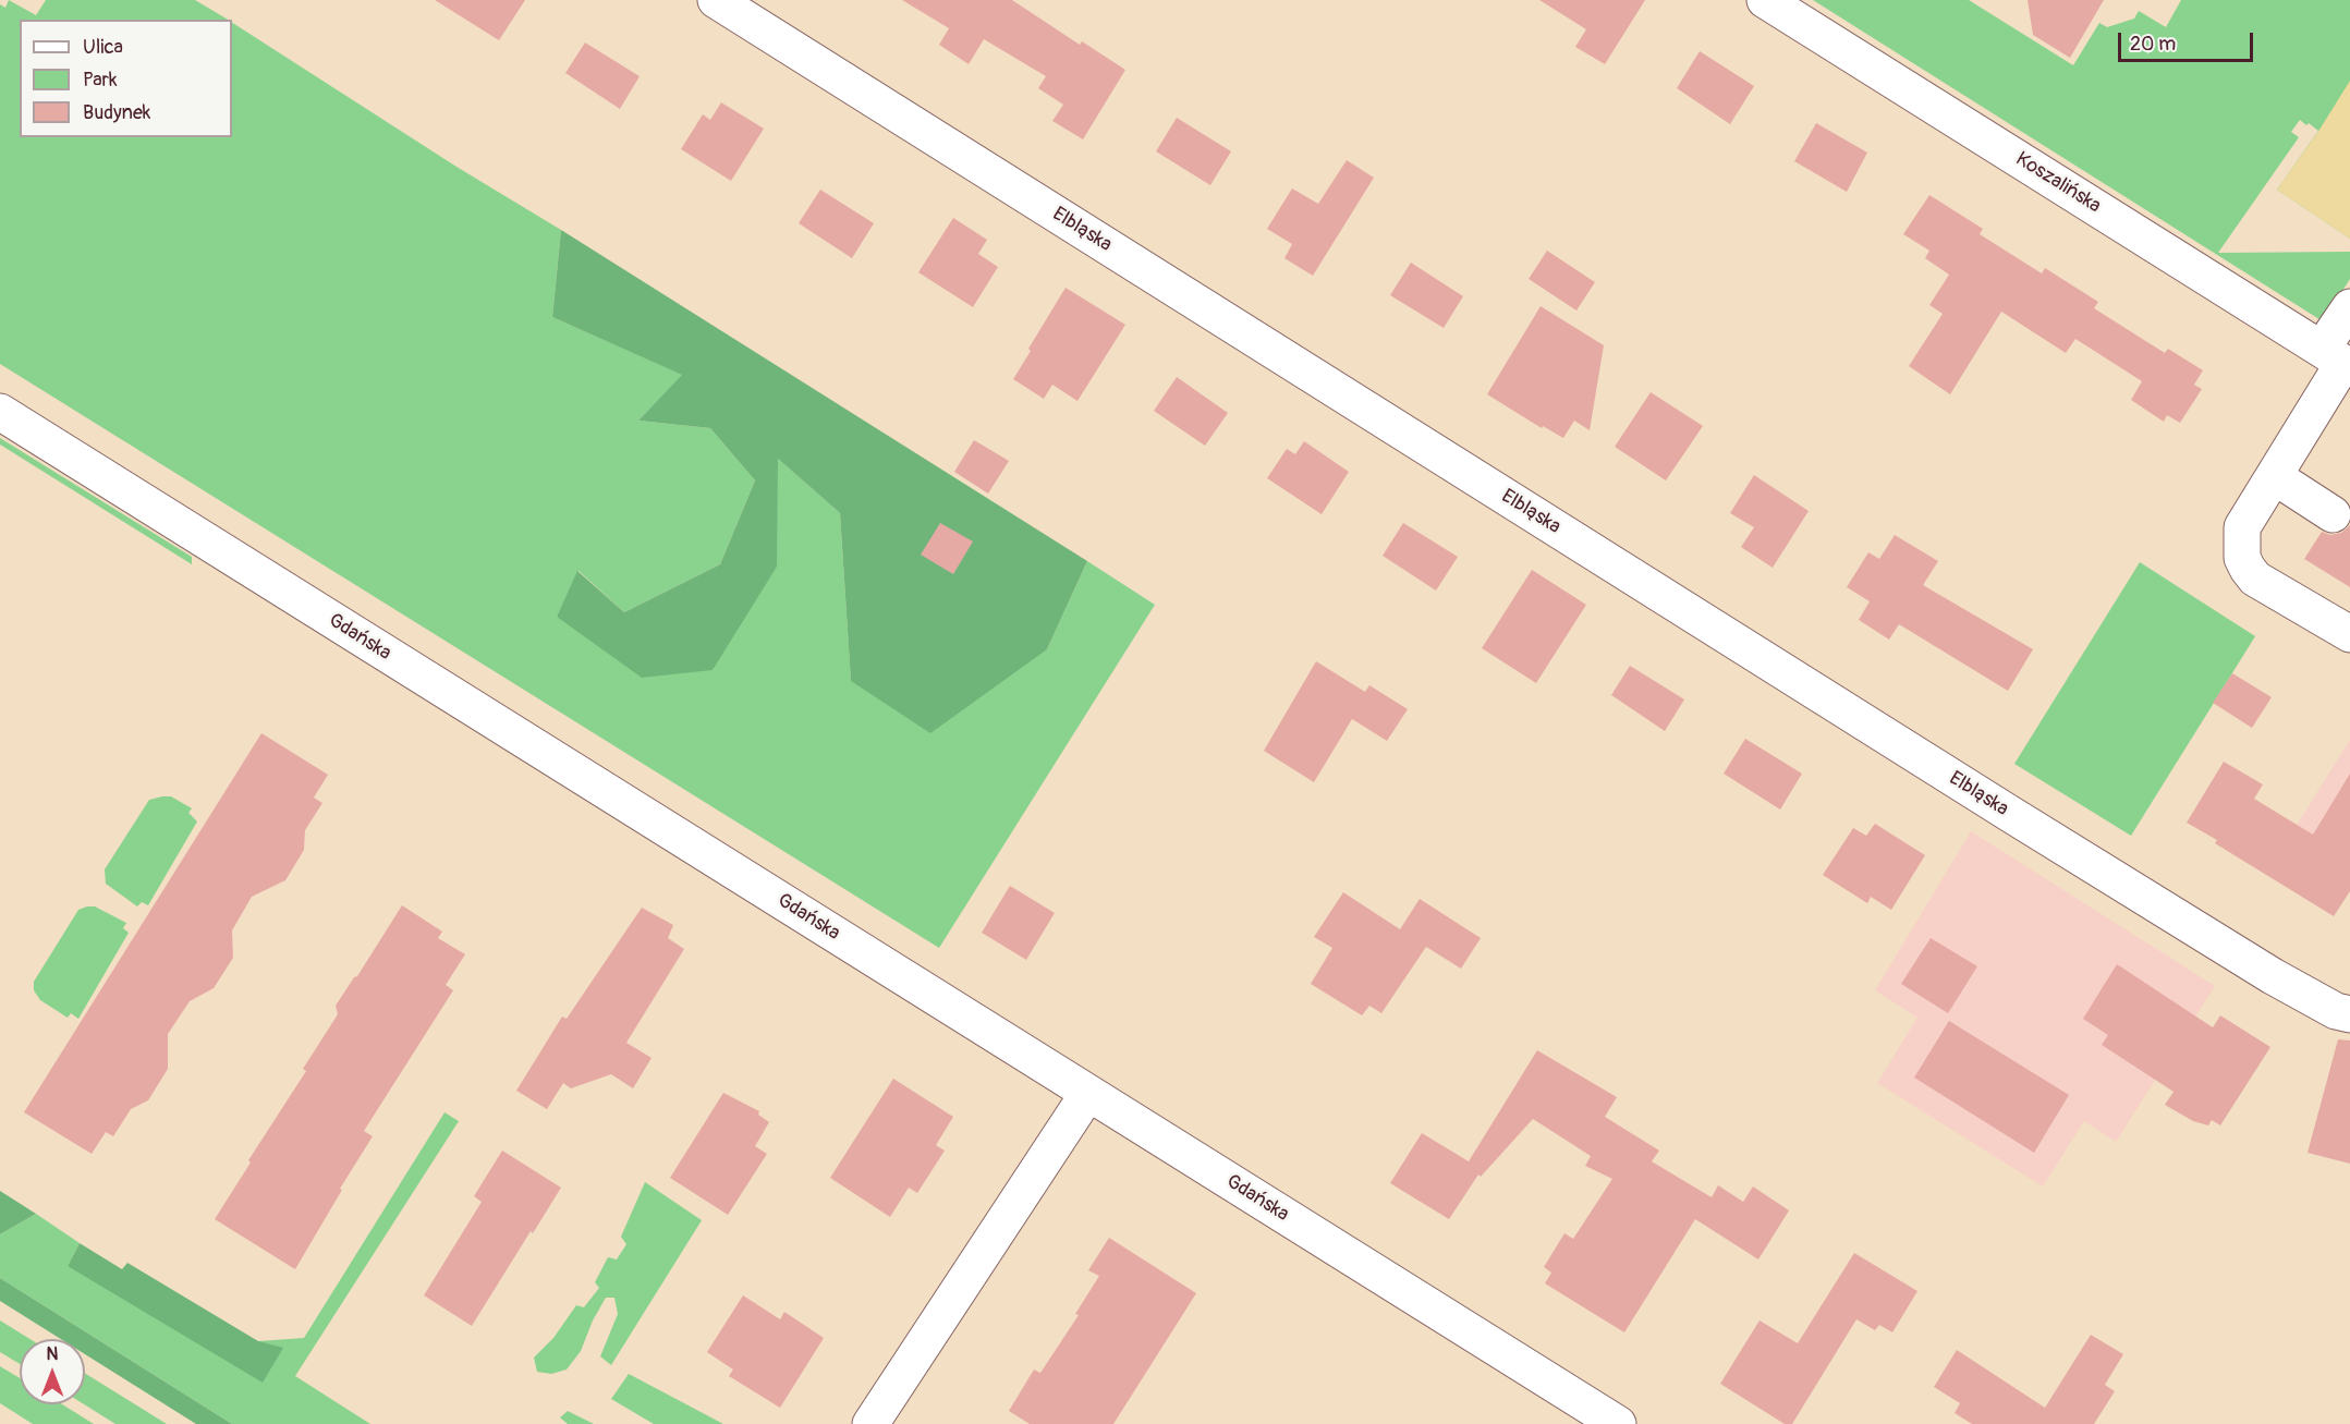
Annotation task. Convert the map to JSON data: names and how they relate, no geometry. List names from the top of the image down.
{
  "streets": {
    "street": ["Koszalińska", "Elbląska", "Gdańska"]
  },
  "legend": ["Ulica", "Park", "Budynek"],
  "scale_bar": "20 m",
  "north": "top"
}
